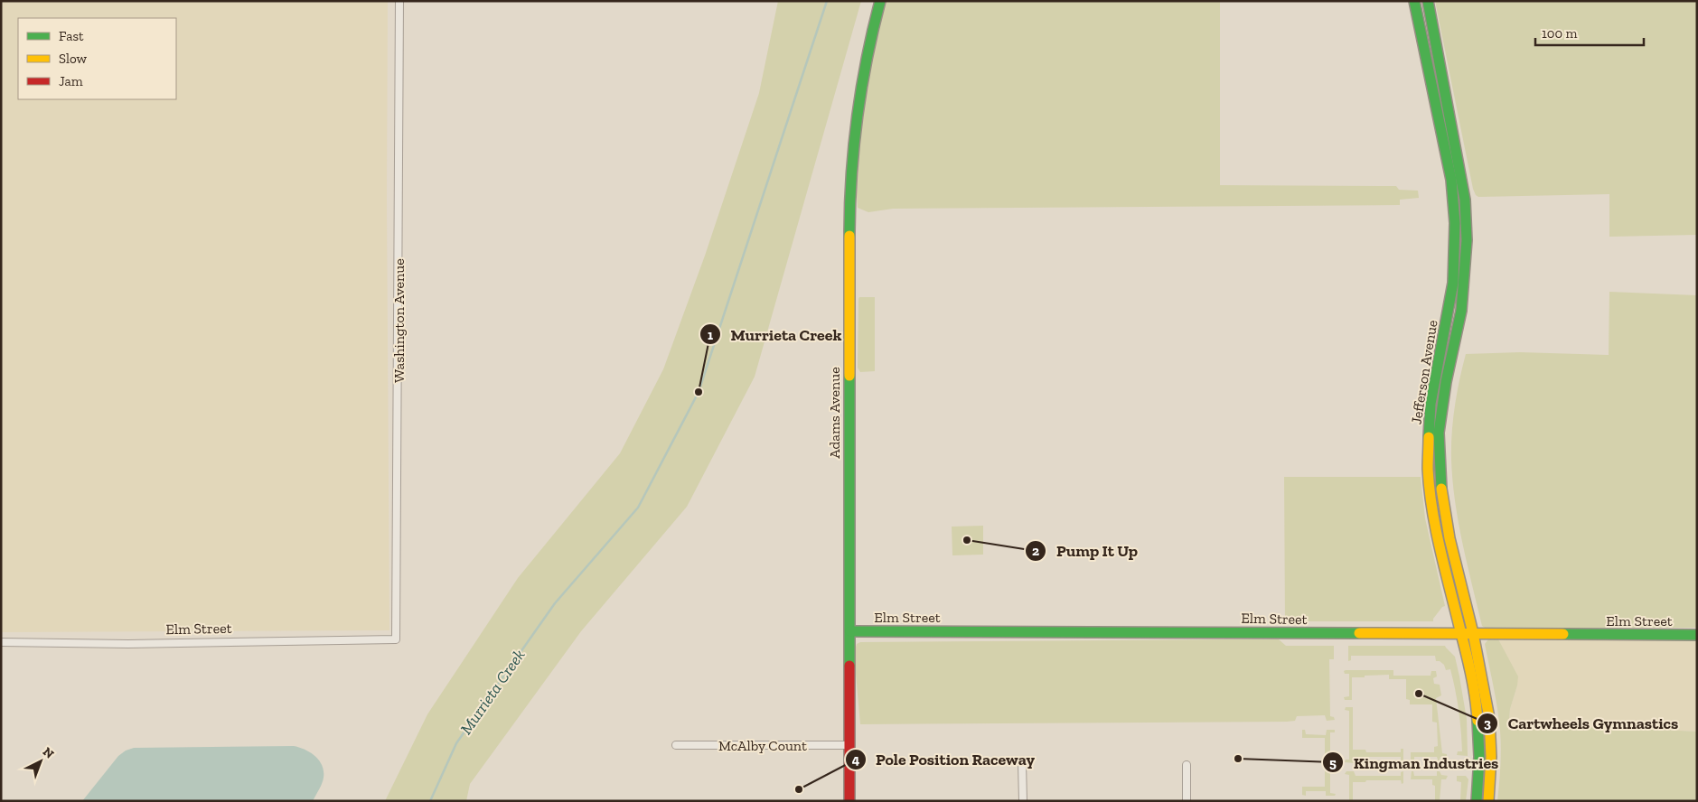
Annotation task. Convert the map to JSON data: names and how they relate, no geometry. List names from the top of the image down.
{
  "streets": {
    "main road": ["Jefferson Avenue", "Adams Avenue", "Elm Street"],
    "street": ["Washington Avenue", "McAlby Count"]
  },
  "crossings": [
    ["Washington Avenue", "Elm Street"],
    ["Jefferson Avenue", "Elm Street"],
    ["Adams Avenue", "Elm Street"],
    ["Adams Avenue", "McAlby Count"]
  ],
  "water": ["Murrieta Creek"],
  "places": [
    "Murrieta Creek",
    "Pump It Up",
    "Cartwheels Gymnastics",
    "Kingman Industries",
    "Pole Position Raceway"
  ],
  "legend": ["Fast", "Slow", "Jam"],
  "scale_bar": "100 m",
  "north": "top right"
}
